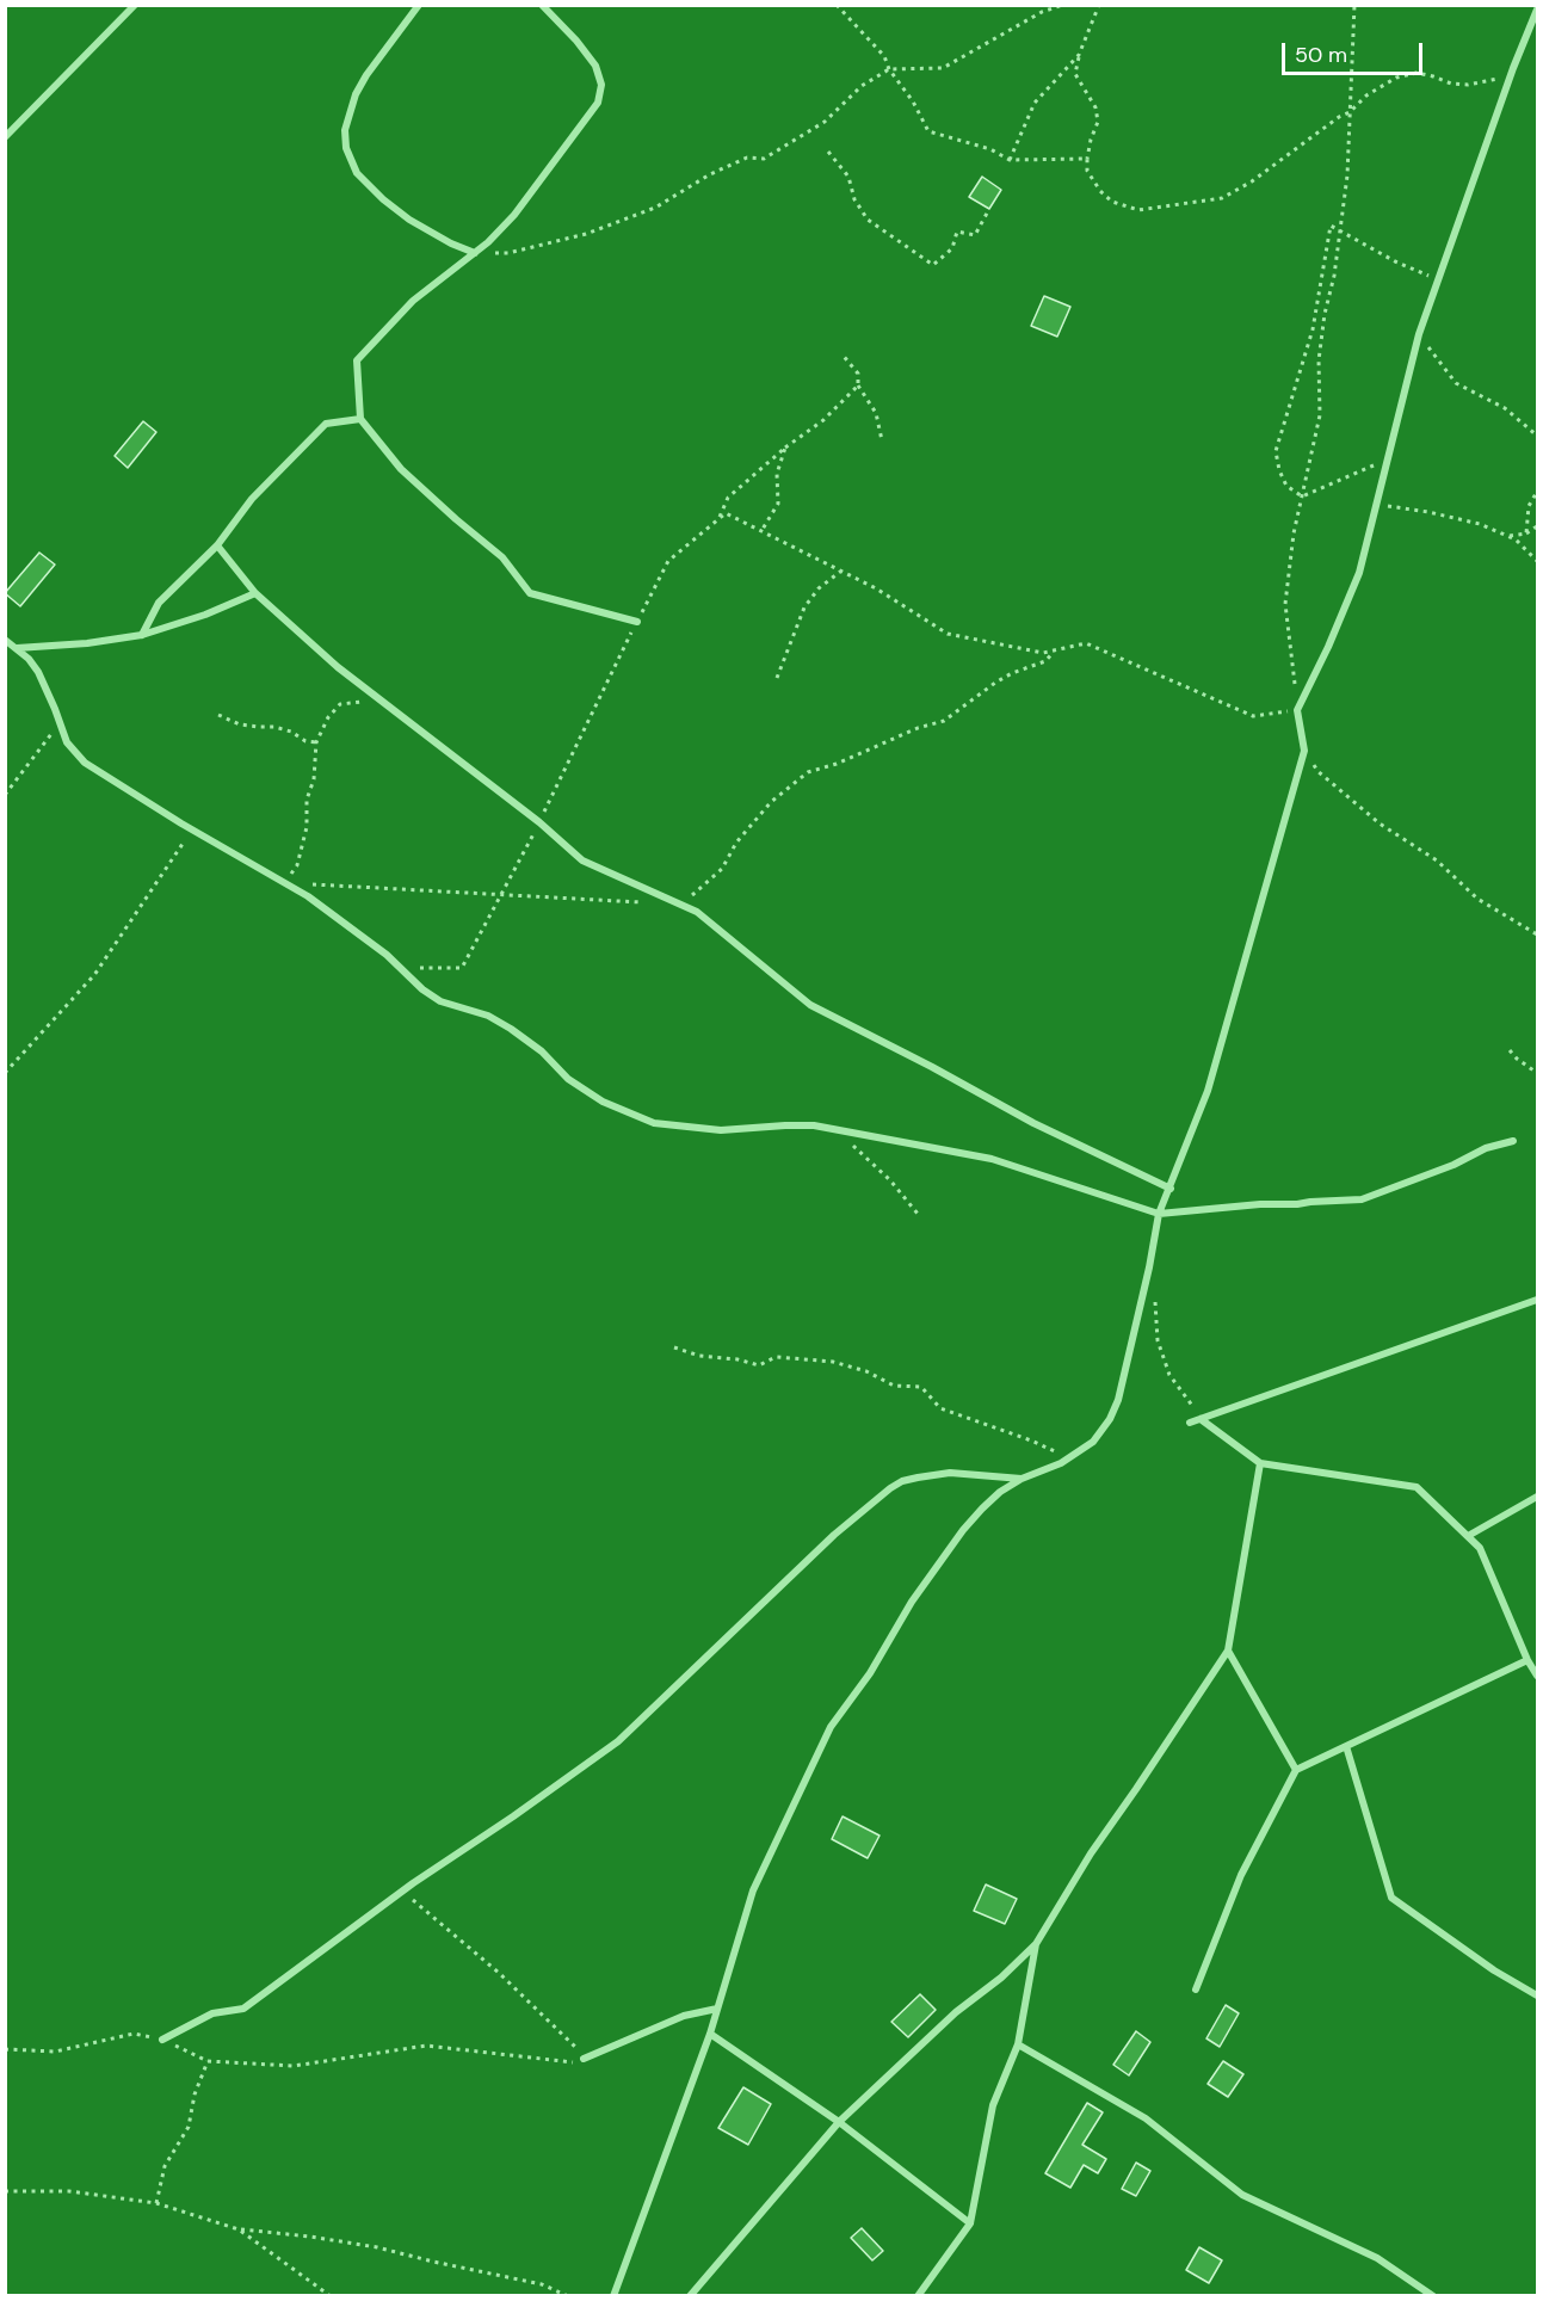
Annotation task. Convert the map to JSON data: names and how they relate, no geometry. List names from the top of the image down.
{
  "scale_bar": "50 m"
}
